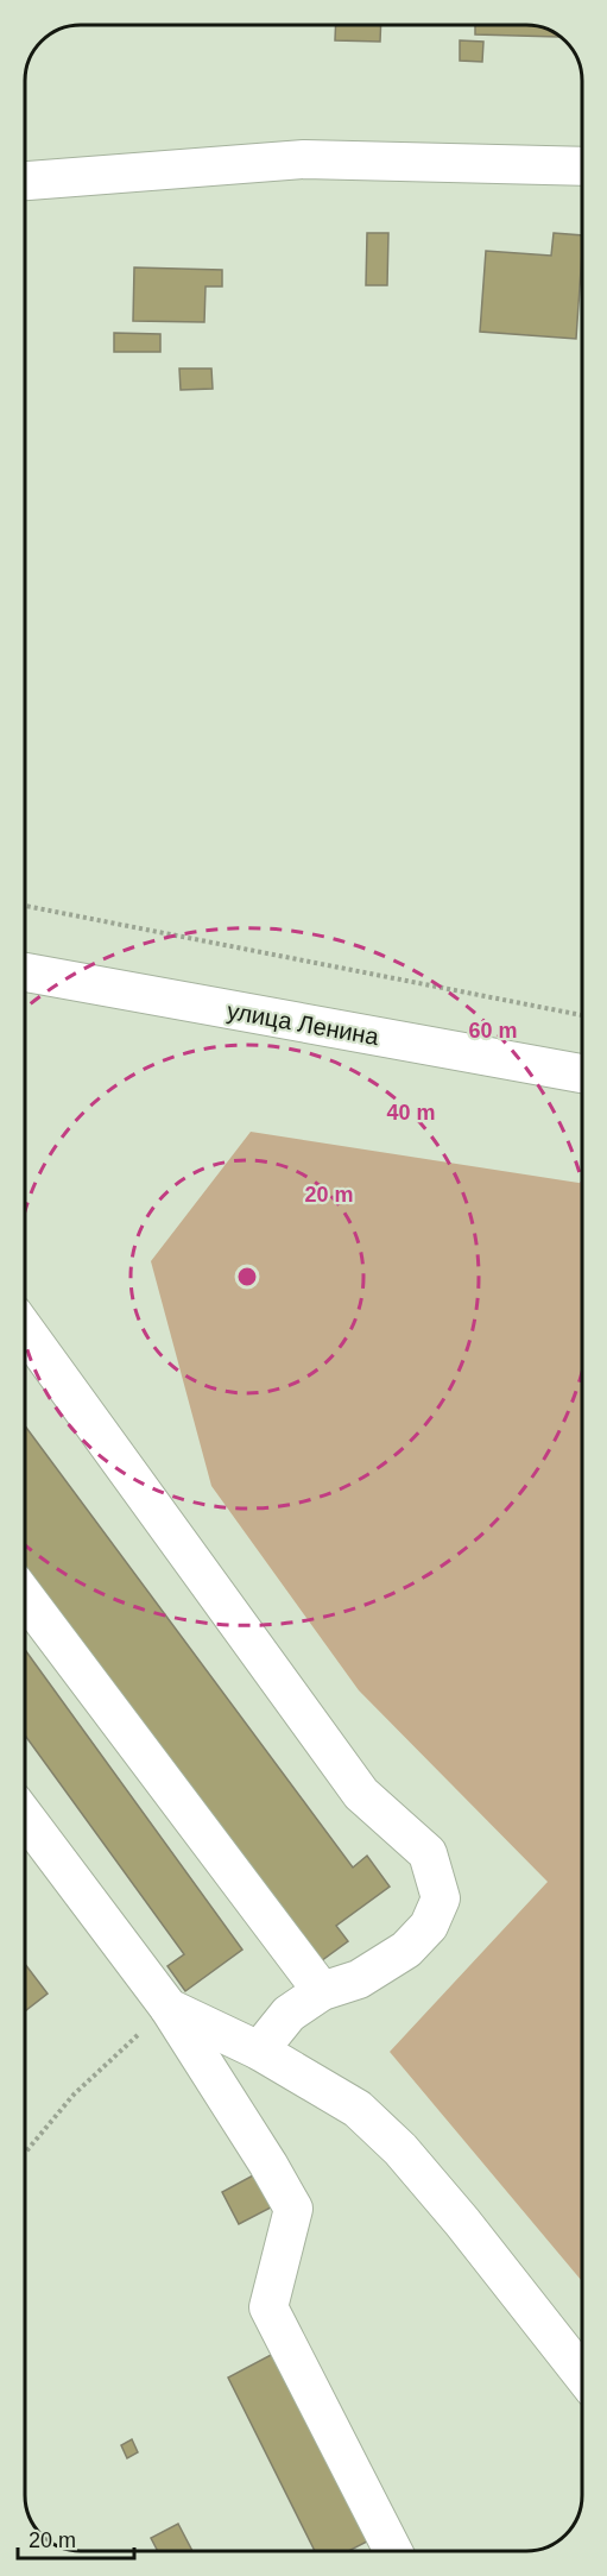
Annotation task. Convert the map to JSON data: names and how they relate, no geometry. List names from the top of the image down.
{
  "streets": {
    "street": ["улица Ленина"]
  },
  "scale_bar": "20 m",
  "rings": ["60 m", "40 m", "20 m"]
}
